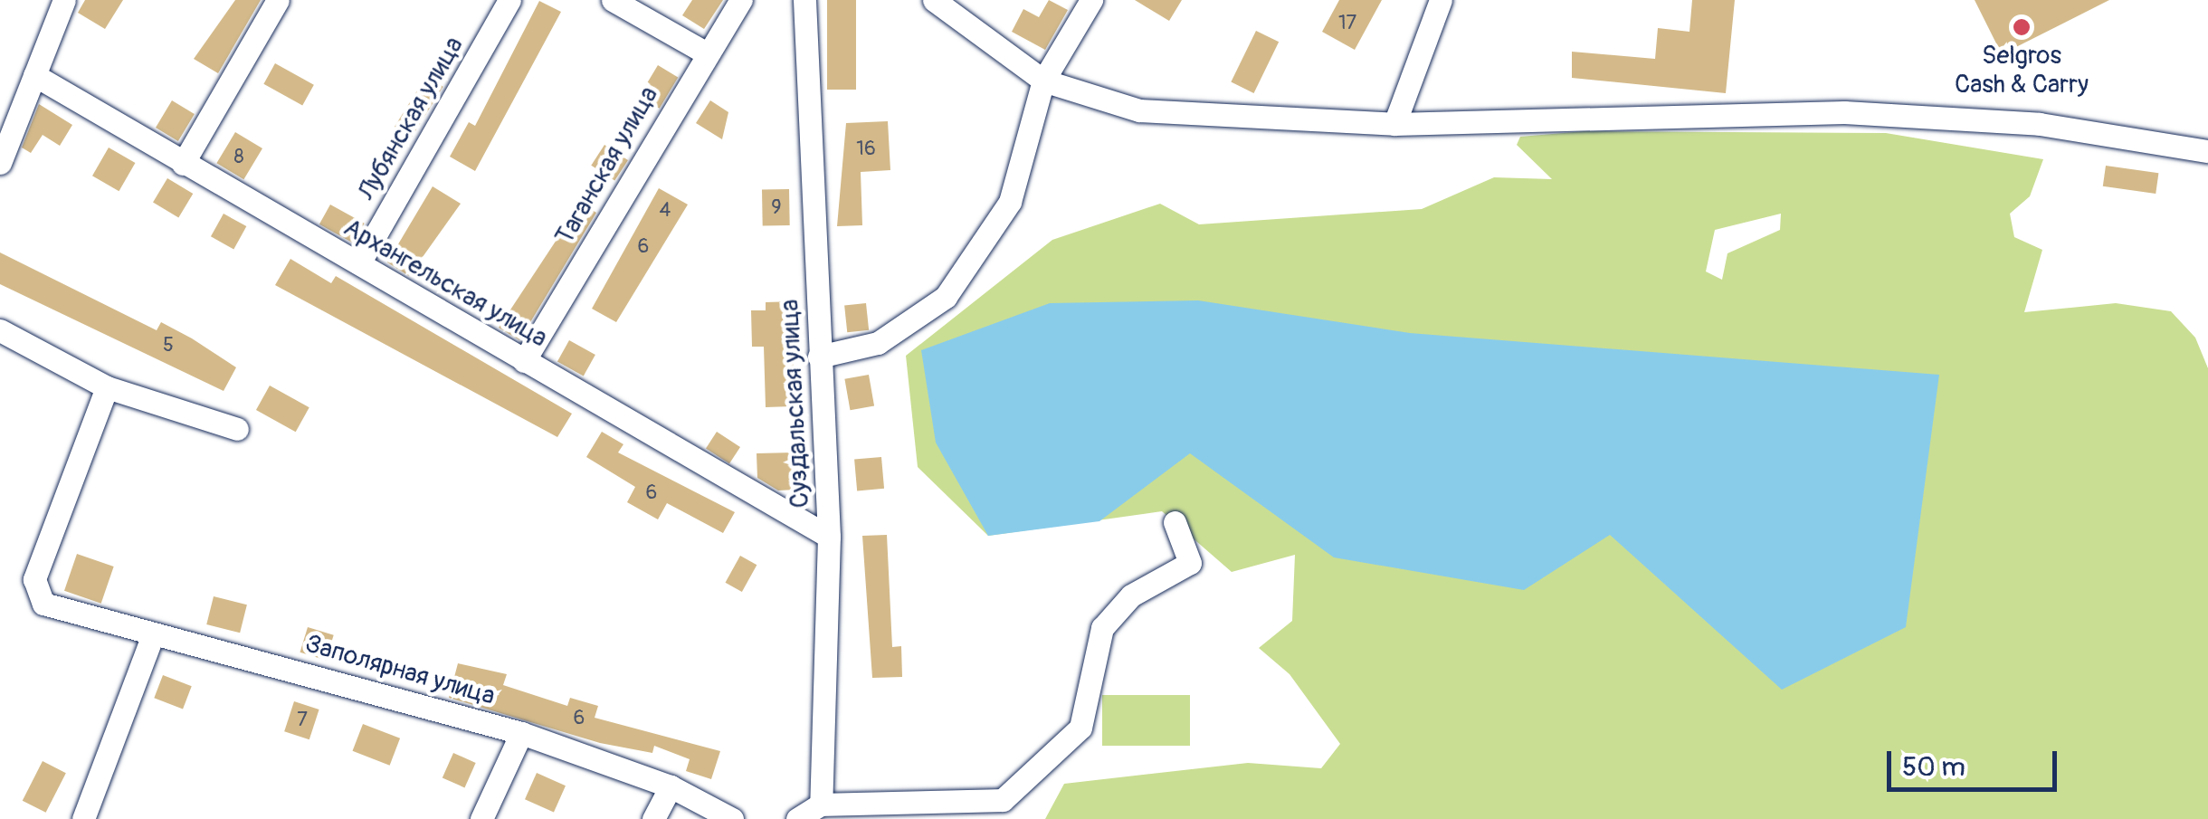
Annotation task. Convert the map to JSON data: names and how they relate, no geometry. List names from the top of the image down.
{
  "streets": {
    "street": [
      "Лубянская улица",
      "Таганская улица",
      "Архангельская улица",
      "Суздальская улица",
      "Заполярная улица"
    ]
  },
  "crossings": [
    ["Лубянская улица", "Архангельская улица"],
    ["Таганская улица", "Архангельская улица"],
    ["Архангельская улица", "Суздальская улица"]
  ],
  "places": ["Selgros Cash & Carry"],
  "house_numbers": [
    "17",
    "16",
    "8",
    "9",
    "4",
    "6",
    "5",
    "6",
    "6",
    "7"
  ],
  "scale_bar": "50 m"
}
